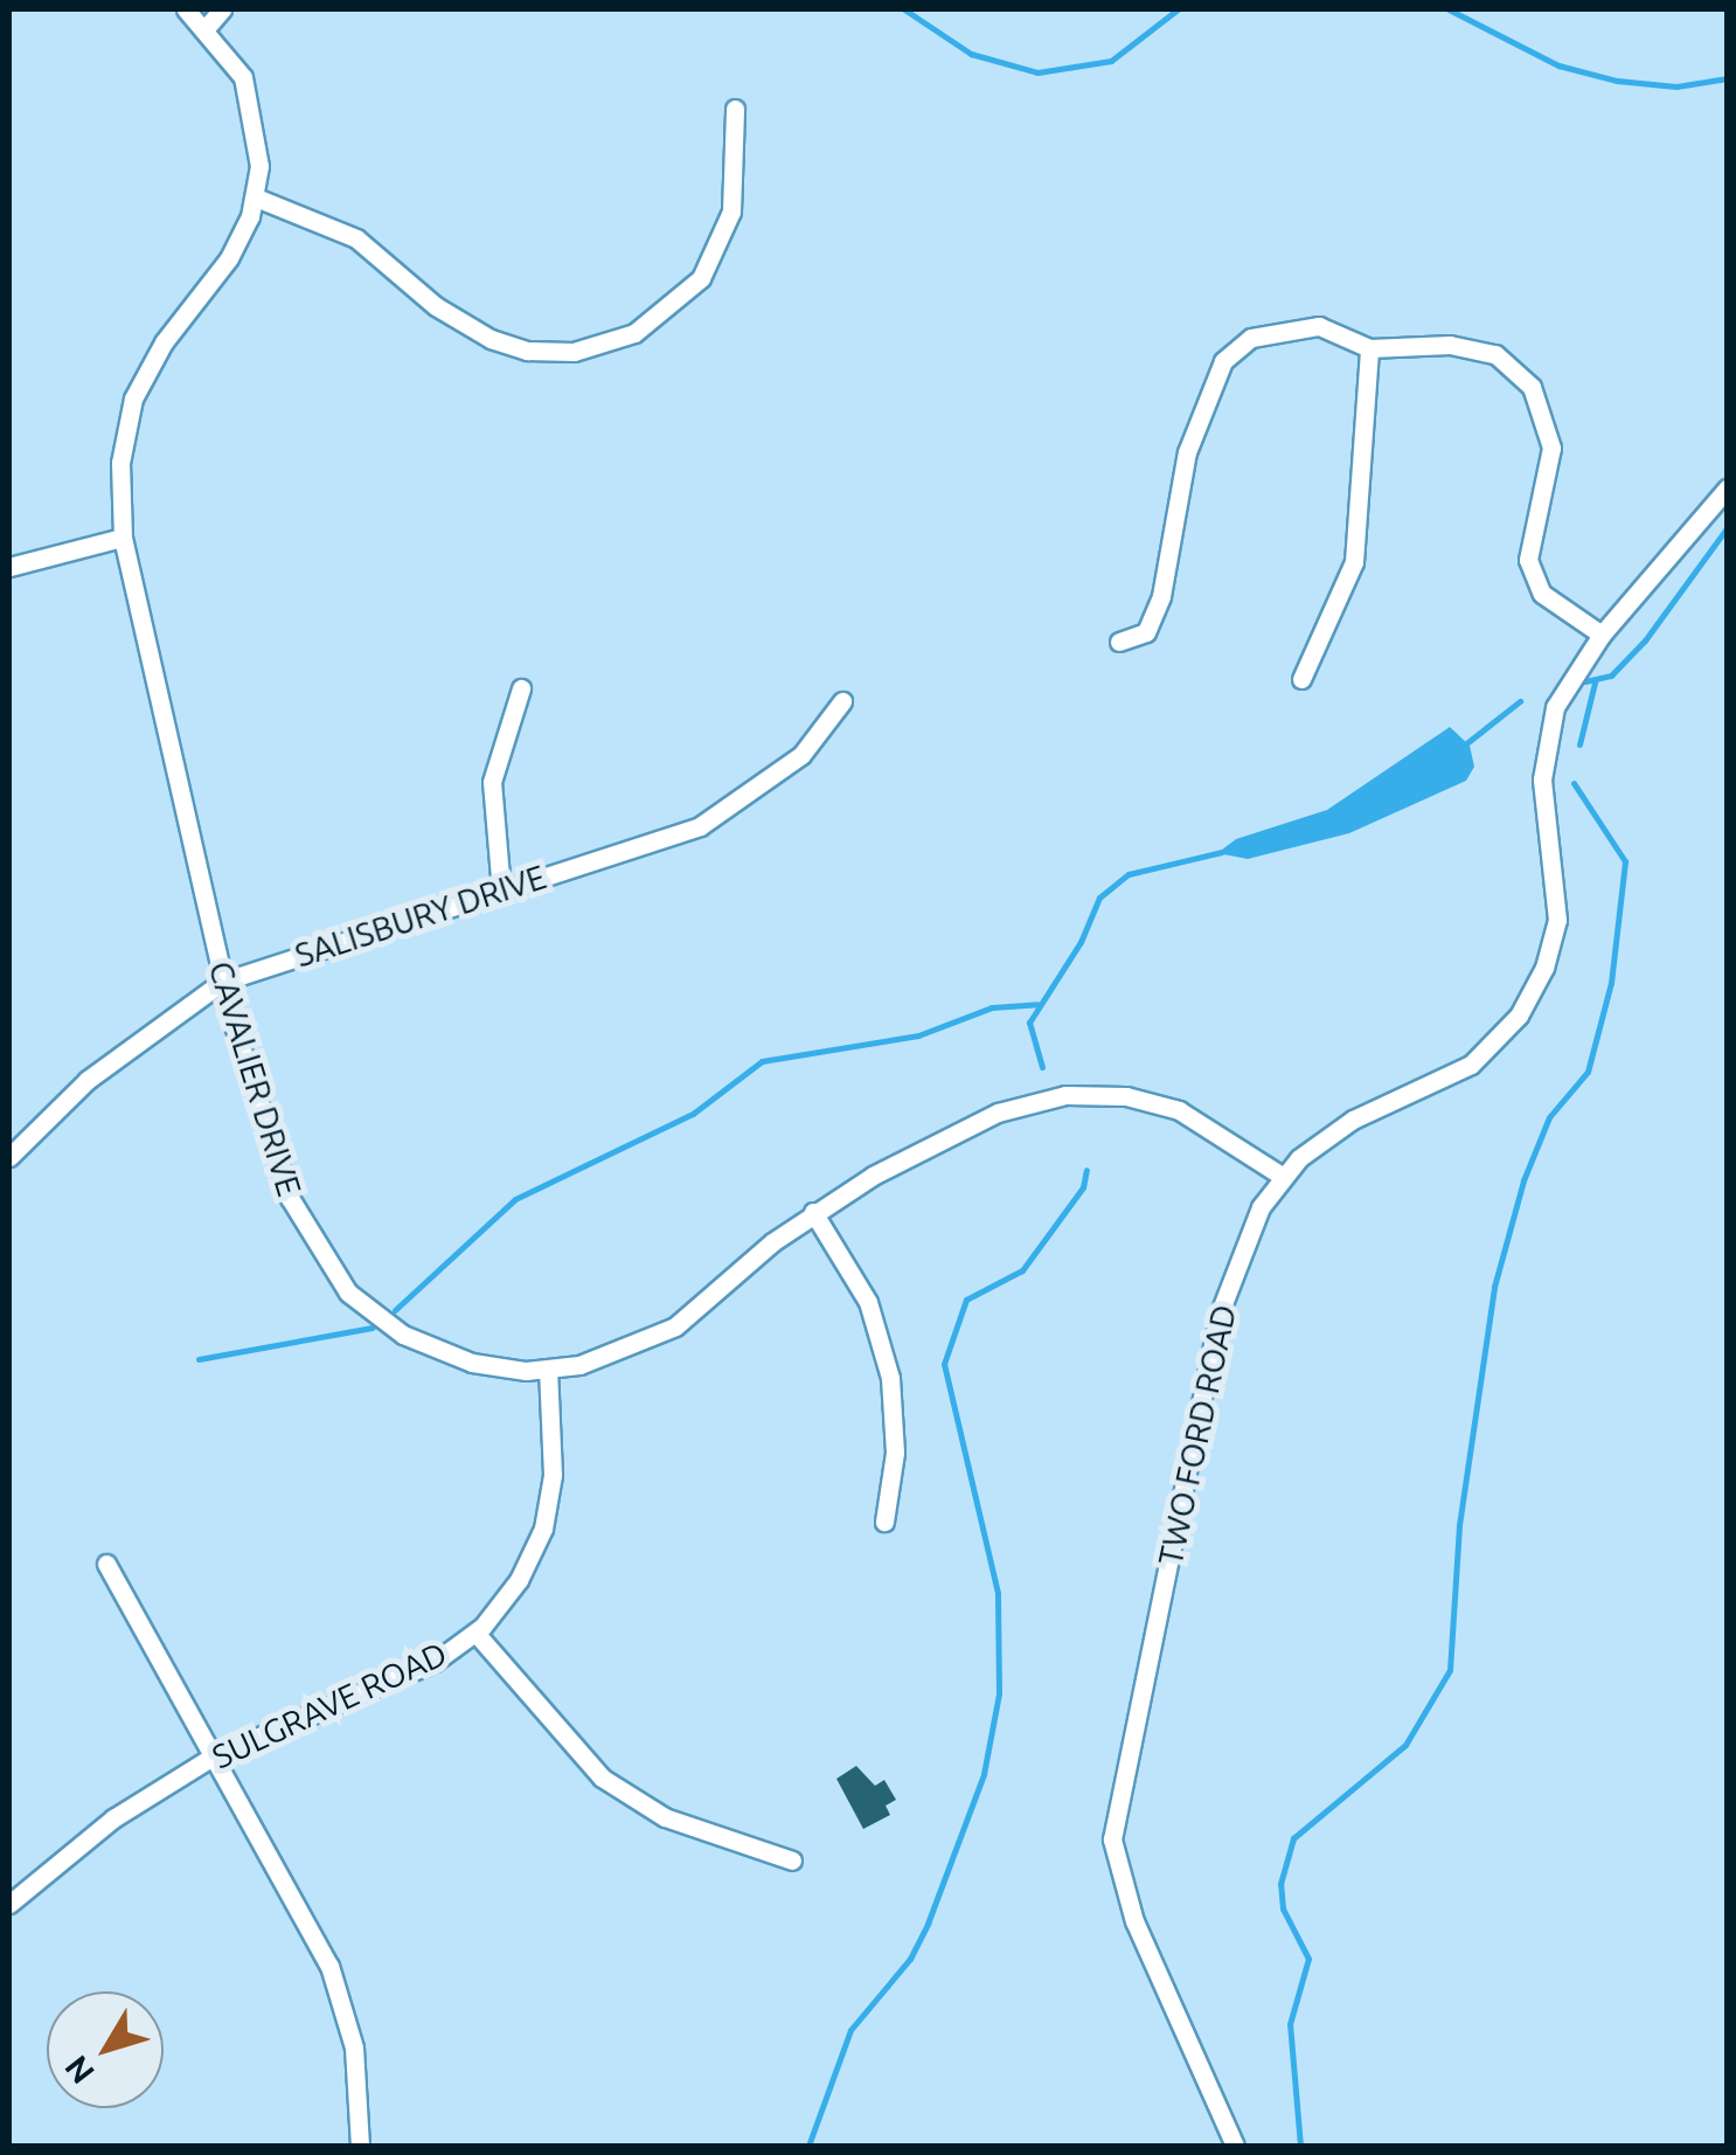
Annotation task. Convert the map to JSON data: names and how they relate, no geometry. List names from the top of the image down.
{
  "streets": {
    "street": [
      "SALISBURY DRIVE",
      "CAVALIER DRIVE",
      "TWO FORD ROAD",
      "SULGRAVE ROAD"
    ]
  },
  "crossings": [
    ["SALISBURY DRIVE", "CAVALIER DRIVE"],
    ["CAVALIER DRIVE", "TWO FORD ROAD"],
    ["CAVALIER DRIVE", "SULGRAVE ROAD"]
  ],
  "north": "bottom left"
}
